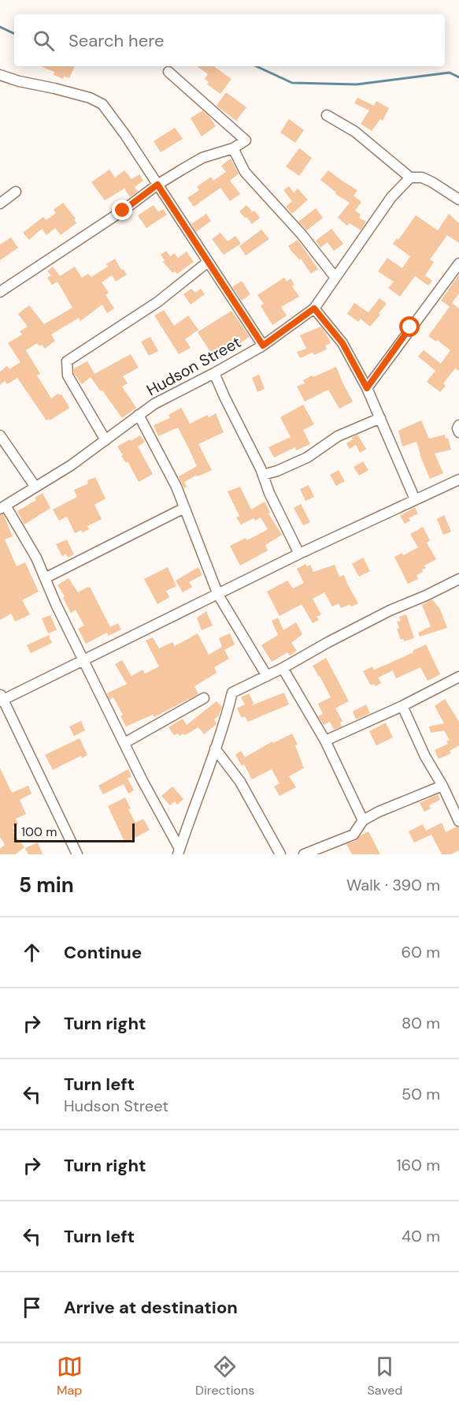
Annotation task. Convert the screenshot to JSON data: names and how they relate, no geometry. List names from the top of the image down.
{
  "streets": {
    "street": ["Hudson Street"]
  },
  "scale_bar": "100 m",
  "page": {
    "search": "Search here",
    "scale": "100 m",
    "heading": ["5 min", "Walk · 390 m"],
    "list": [
      ["Continue", "60 m"],
      ["Turn right", "80 m"],
      ["Turn left", "Hudson Street", "50 m"],
      ["Turn right", "160 m"],
      ["Turn left", "40 m"],
      "Arrive at destination"
    ],
    "nav": ["Map", "Directions", "Saved"]
  }
}
